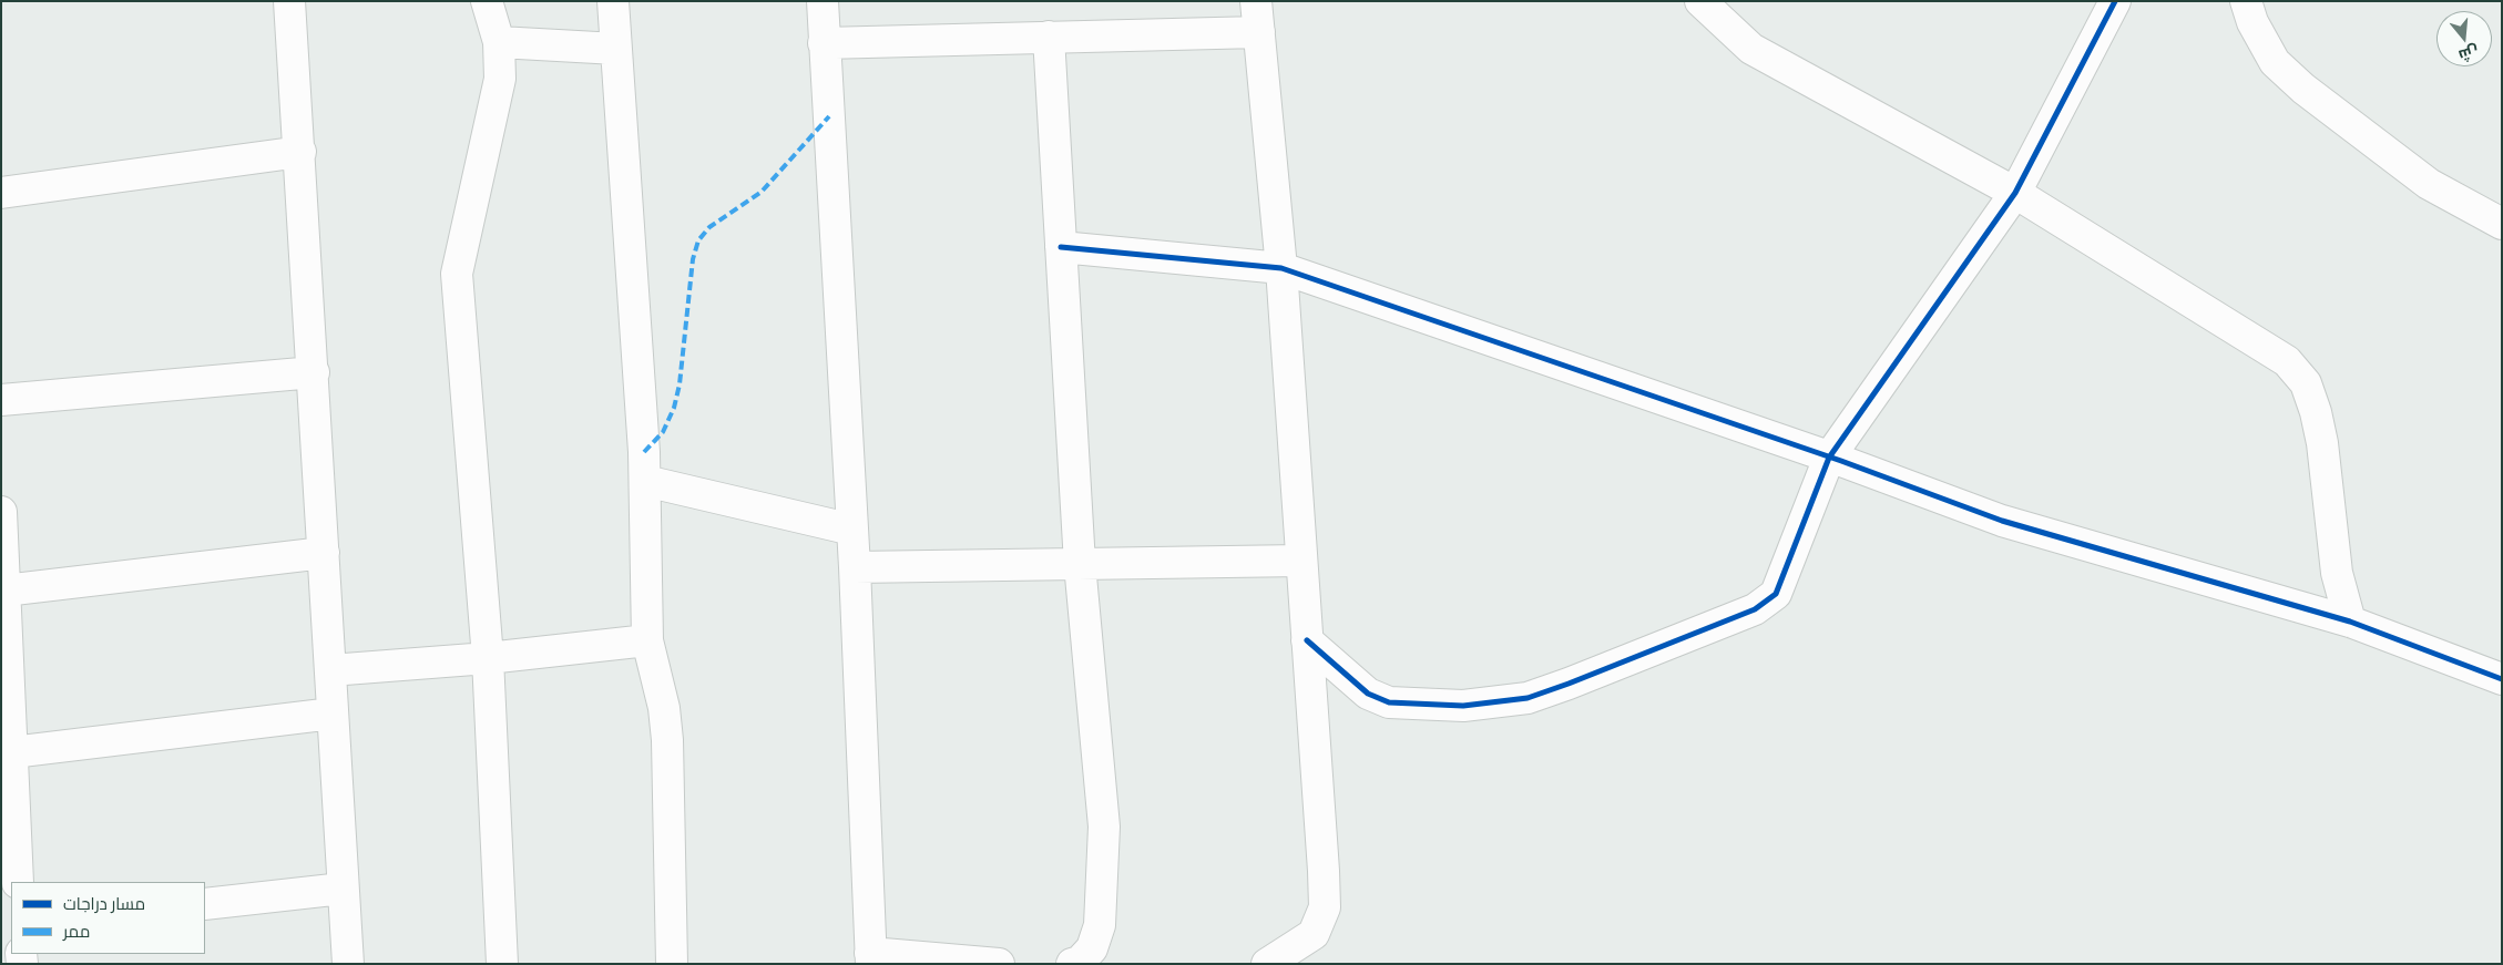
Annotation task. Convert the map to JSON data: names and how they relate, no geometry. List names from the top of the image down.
{
  "legend": ["مسار دراجات", "ممر"],
  "north": "bottom"
}
